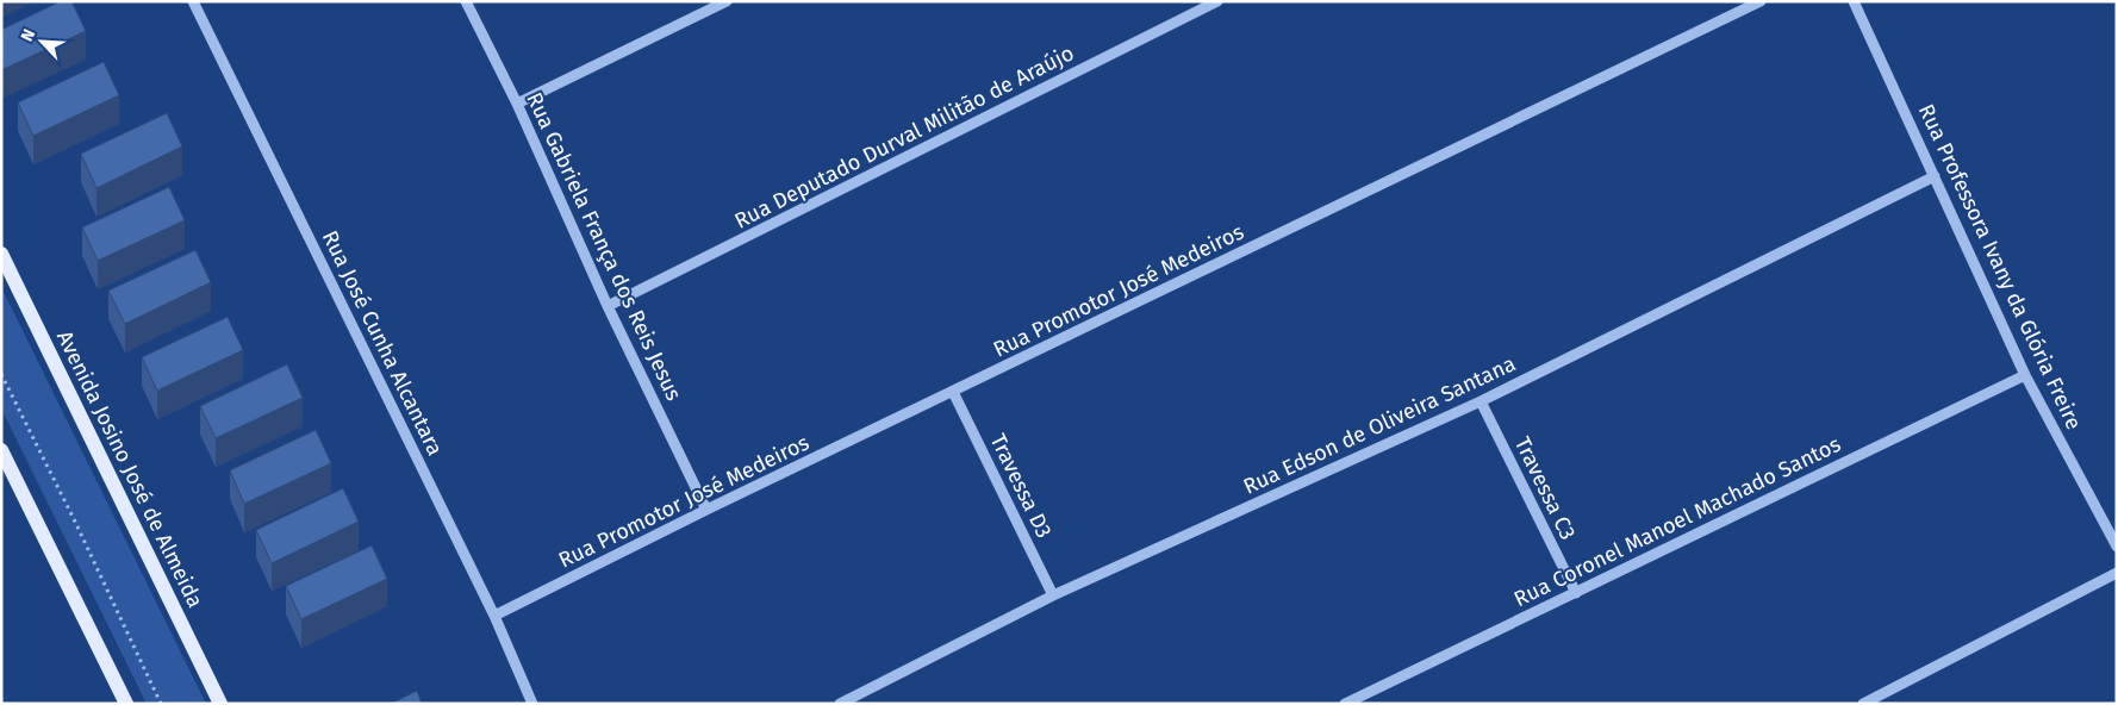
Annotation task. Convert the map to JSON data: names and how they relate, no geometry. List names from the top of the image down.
{
  "streets": {
    "main road": ["Avenida Josino José de Almeida"],
    "street": [
      "Rua Deputado Durval Militão de Araújo",
      "Rua Gabriela França dos Reis Jesus",
      "Rua Professora Ivany da Glória Freire",
      "Rua Promotor José Medeiros",
      "Rua José Cunha Alcantara",
      "Rua Edson de Oliveira Santana",
      "Travessa D3",
      "Travessa C3",
      "Rua Coronel Manoel Machado Santos"
    ]
  },
  "crossings": [
    ["Rua Deputado Durval Militão de Araújo", "Rua Gabriela França dos Reis Jesus"],
    ["Rua Gabriela França dos Reis Jesus", "Rua Promotor José Medeiros"],
    ["Rua Professora Ivany da Glória Freire", "Rua Edson de Oliveira Santana"],
    ["Rua Professora Ivany da Glória Freire", "Rua Coronel Manoel Machado Santos"],
    ["Rua Promotor José Medeiros", "Rua José Cunha Alcantara"],
    ["Rua Promotor José Medeiros", "Travessa D3"],
    ["Rua Edson de Oliveira Santana", "Travessa D3"],
    ["Rua Edson de Oliveira Santana", "Travessa C3"],
    ["Travessa C3", "Rua Coronel Manoel Machado Santos"]
  ],
  "north": "top left"
}
